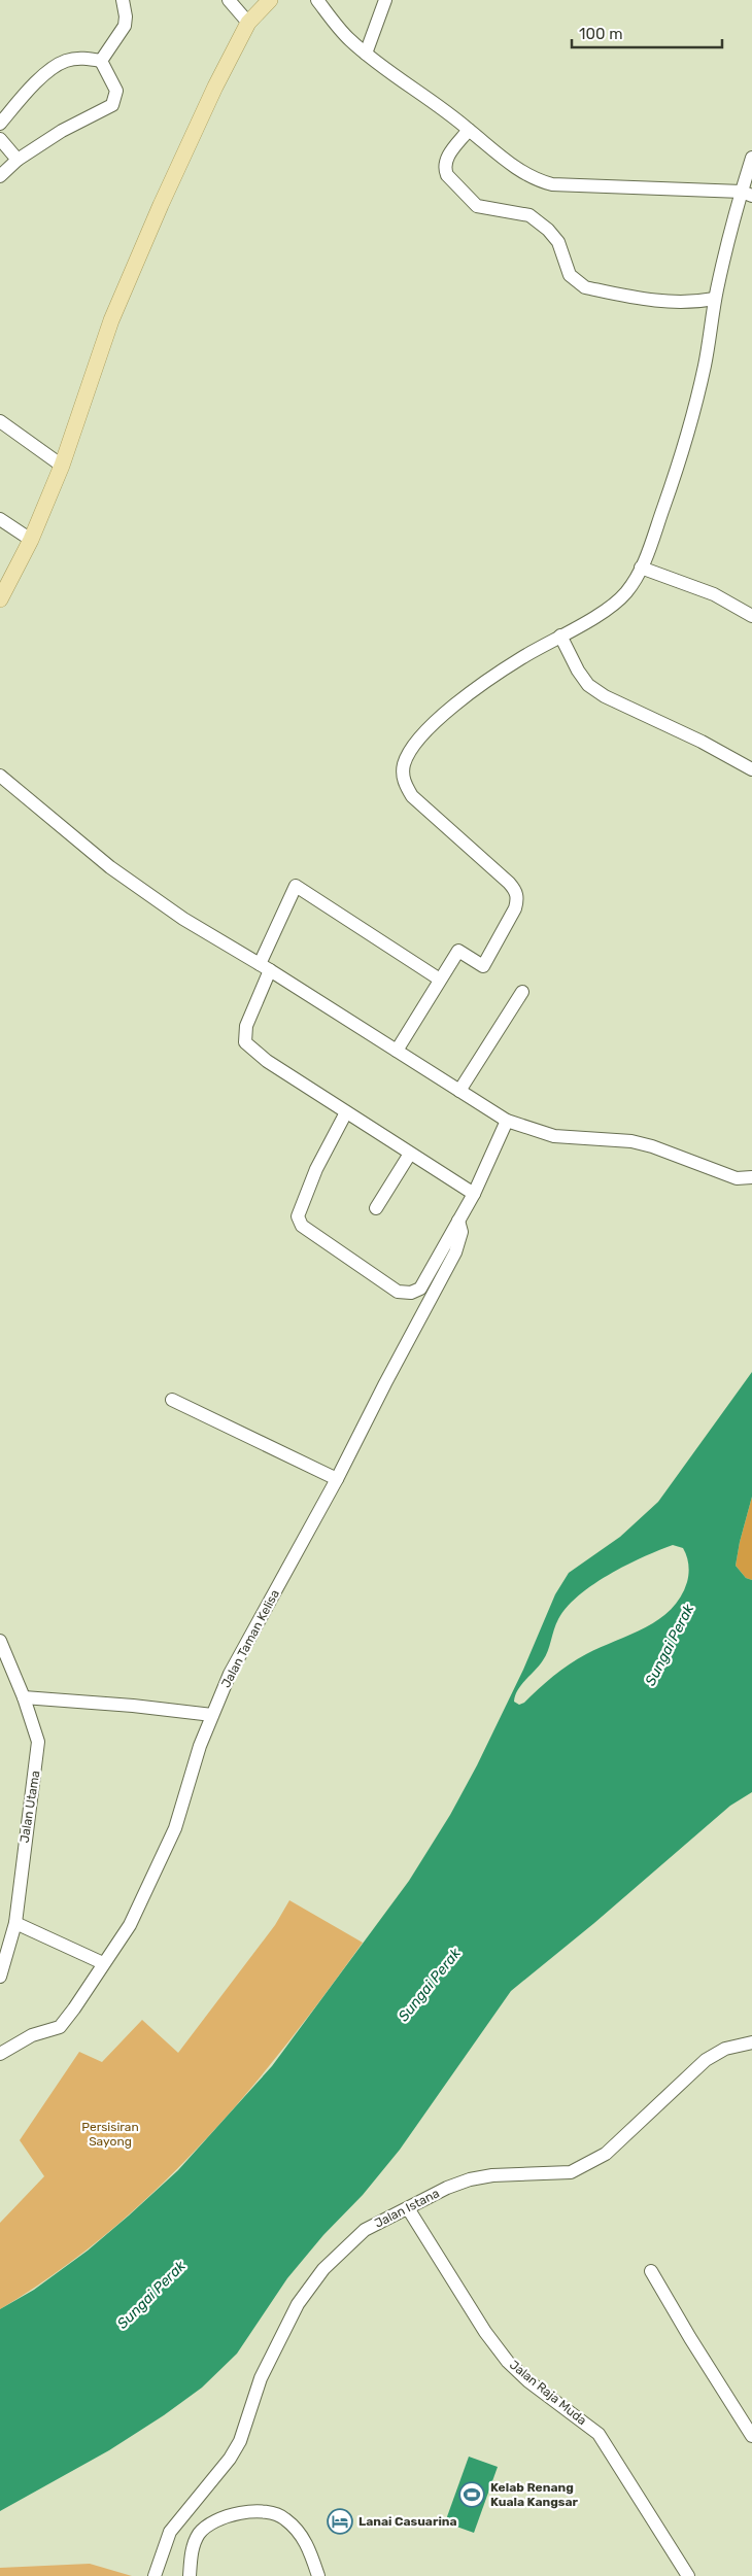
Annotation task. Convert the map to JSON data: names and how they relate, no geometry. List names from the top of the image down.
{
  "streets": {
    "street": [
      "Jalan Taman Kelisa",
      "Jalan Utama",
      "Jalan Istana",
      "Jalan Raja Muda"
    ]
  },
  "crossings": [
    ["Jalan Istana", "Jalan Raja Muda"]
  ],
  "water": ["Sungai Perak"],
  "parks": ["Persisiran Sayong"],
  "places": {
    "sports": ["Kelab Renang Kuala Kangsar"],
    "hotel": ["Lanai Casuarina"]
  },
  "scale_bar": "100 m"
}
